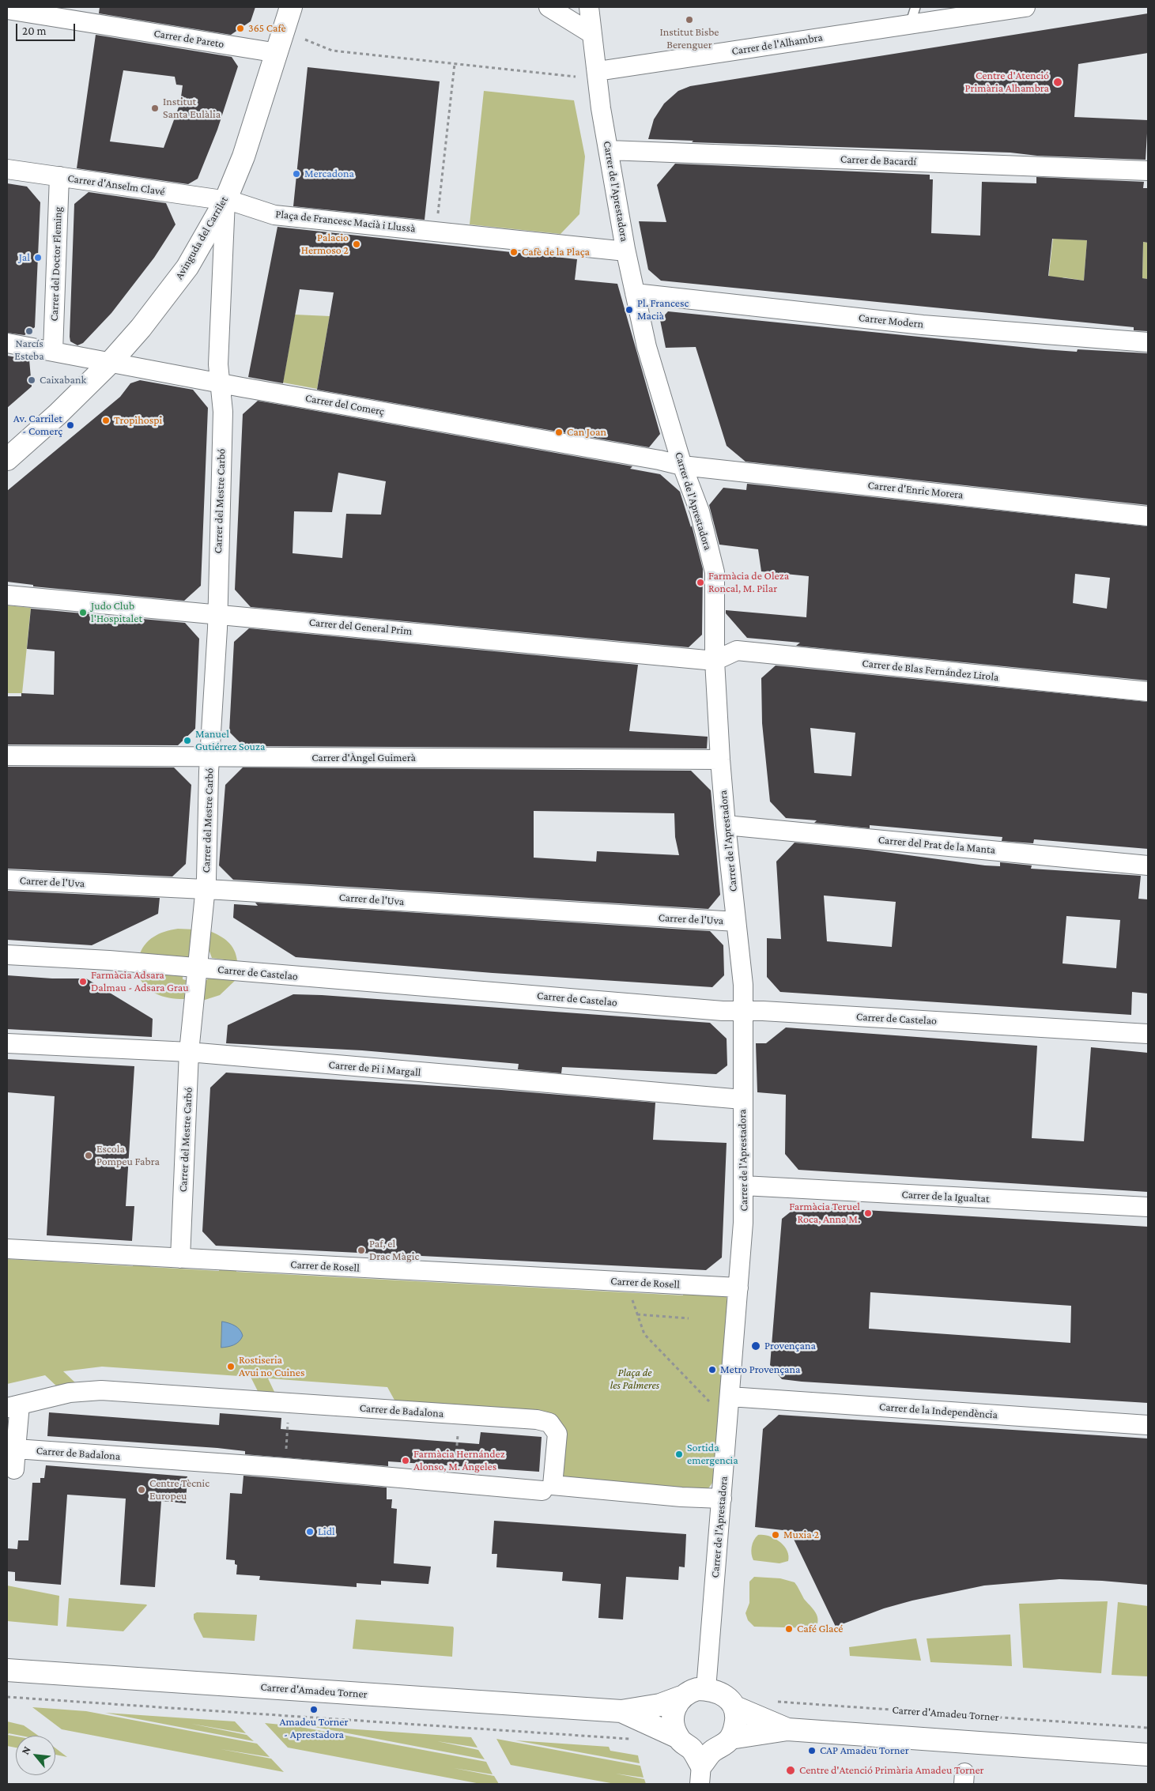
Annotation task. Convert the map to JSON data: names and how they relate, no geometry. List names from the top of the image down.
{
  "streets": {
    "street": [
      "Carrer de Pareto",
      "Carrer de l'Alhambra",
      "Carrer de Bacardí",
      "Carrer d'Anselm Clavé",
      "Carrer de l'Aprestadora",
      "Plaça de Francesc Macià i Llussà",
      "Avinguda del Carrilet",
      "Carrer del Doctor Fleming",
      "Carrer Modern",
      "Carrer del Comerç",
      "Carrer d'Enric Morera",
      "Carrer del Mestre Carbó",
      "Carrer del General Prim",
      "Carrer de Blas Fernández Lirola",
      "Carrer d'Àngel Guimerà",
      "Carrer del Prat de la Manta",
      "Carrer de l'Uva",
      "Carrer de Castelao",
      "Carrer de Pi i Margall",
      "Carrer de la Igualtat",
      "Carrer de Rosell",
      "Carrer de Badalona",
      "Carrer de la Independència",
      "Carrer d'Amadeu Torner"
    ]
  },
  "crossings": [
    ["Carrer de Pareto", "Avinguda del Carrilet"],
    ["Carrer de l'Alhambra", "Carrer de l'Aprestadora"],
    ["Carrer de Bacardí", "Carrer de l'Aprestadora"],
    ["Carrer d'Anselm Clavé", "Plaça de Francesc Macià i Llussà"],
    ["Carrer d'Anselm Clavé", "Avinguda del Carrilet"],
    ["Carrer d'Anselm Clavé", "Carrer del Doctor Fleming"],
    ["Carrer de l'Aprestadora", "Plaça de Francesc Macià i Llussà"],
    ["Carrer de l'Aprestadora", "Carrer Modern"],
    ["Carrer de l'Aprestadora", "Carrer del Comerç"],
    ["Carrer de l'Aprestadora", "Carrer d'Enric Morera"],
    ["Carrer de l'Aprestadora", "Carrer del General Prim"],
    ["Carrer de l'Aprestadora", "Carrer de Blas Fernández Lirola"],
    ["Carrer de l'Aprestadora", "Carrer d'Àngel Guimerà"],
    ["Carrer de l'Aprestadora", "Carrer del Prat de la Manta"],
    ["Carrer de l'Aprestadora", "Carrer de l'Uva"],
    ["Carrer de l'Aprestadora", "Carrer de Castelao"],
    ["Carrer de l'Aprestadora", "Carrer de Pi i Margall"],
    ["Carrer de l'Aprestadora", "Carrer de la Igualtat"],
    ["Carrer de l'Aprestadora", "Carrer de Rosell"],
    ["Carrer de l'Aprestadora", "Carrer de Badalona"],
    ["Carrer de l'Aprestadora", "Carrer de la Independència"],
    ["Carrer de l'Aprestadora", "Carrer d'Amadeu Torner"],
    ["Plaça de Francesc Macià i Llussà", "Avinguda del Carrilet"],
    ["Avinguda del Carrilet", "Carrer del Comerç"],
    ["Carrer del Doctor Fleming", "Carrer del Comerç"],
    ["Carrer del Comerç", "Carrer d'Enric Morera"],
    ["Carrer del Comerç", "Carrer del Mestre Carbó"],
    ["Carrer del Mestre Carbó", "Carrer del General Prim"],
    ["Carrer del Mestre Carbó", "Carrer d'Àngel Guimerà"],
    ["Carrer del Mestre Carbó", "Carrer de l'Uva"],
    ["Carrer del Mestre Carbó", "Carrer de Castelao"],
    ["Carrer del Mestre Carbó", "Carrer de Pi i Margall"],
    ["Carrer del Mestre Carbó", "Carrer de Rosell"],
    ["Carrer del General Prim", "Carrer de Blas Fernández Lirola"]
  ],
  "parks": ["Plaça de les Palmeres"],
  "places": [
    "Institut Bisbe Berenguer",
    "365 Cafè",
    "Centre d'Atenció Primària Alhambra",
    "Institut Santa Eulàlia",
    "Mercadona",
    "Palacio Hermoso 2",
    "Cafè de la Plaça",
    "Jal",
    "Pl. Francesc Macià",
    "Narcís Esteba",
    "Caixabank",
    "Tropihospi",
    "Av. Carrilet - Comerç",
    "Can Joan",
    "Farmàcia de Oleza Roncal, M. Pilar",
    "Judo Club l'Hospitalet",
    "Manuel Gutiérrez Souza",
    "Farmàcia Adsara Dalmau - Adsara Grau",
    "Escola Pompeu Fabra",
    "Farmàcia Teruel Roca, Anna M.",
    "Paf, el Drac Màgic",
    "Provençana",
    "Rostiseria Avui no Cuines",
    "Metro Provençana",
    "Sortida emergencia",
    "Farmàcia Hernández Alonso, M. Ángeles",
    "Centre Tècnic Europeu",
    "Lidl",
    "Muxia 2",
    "Café Glacé",
    "Amadeu Torner - Aprestadora",
    "CAP Amadeu Torner",
    "Centre d'Atenció Primària Amadeu Torner"
  ],
  "scale_bar": "20 m",
  "north": "top left"
}
